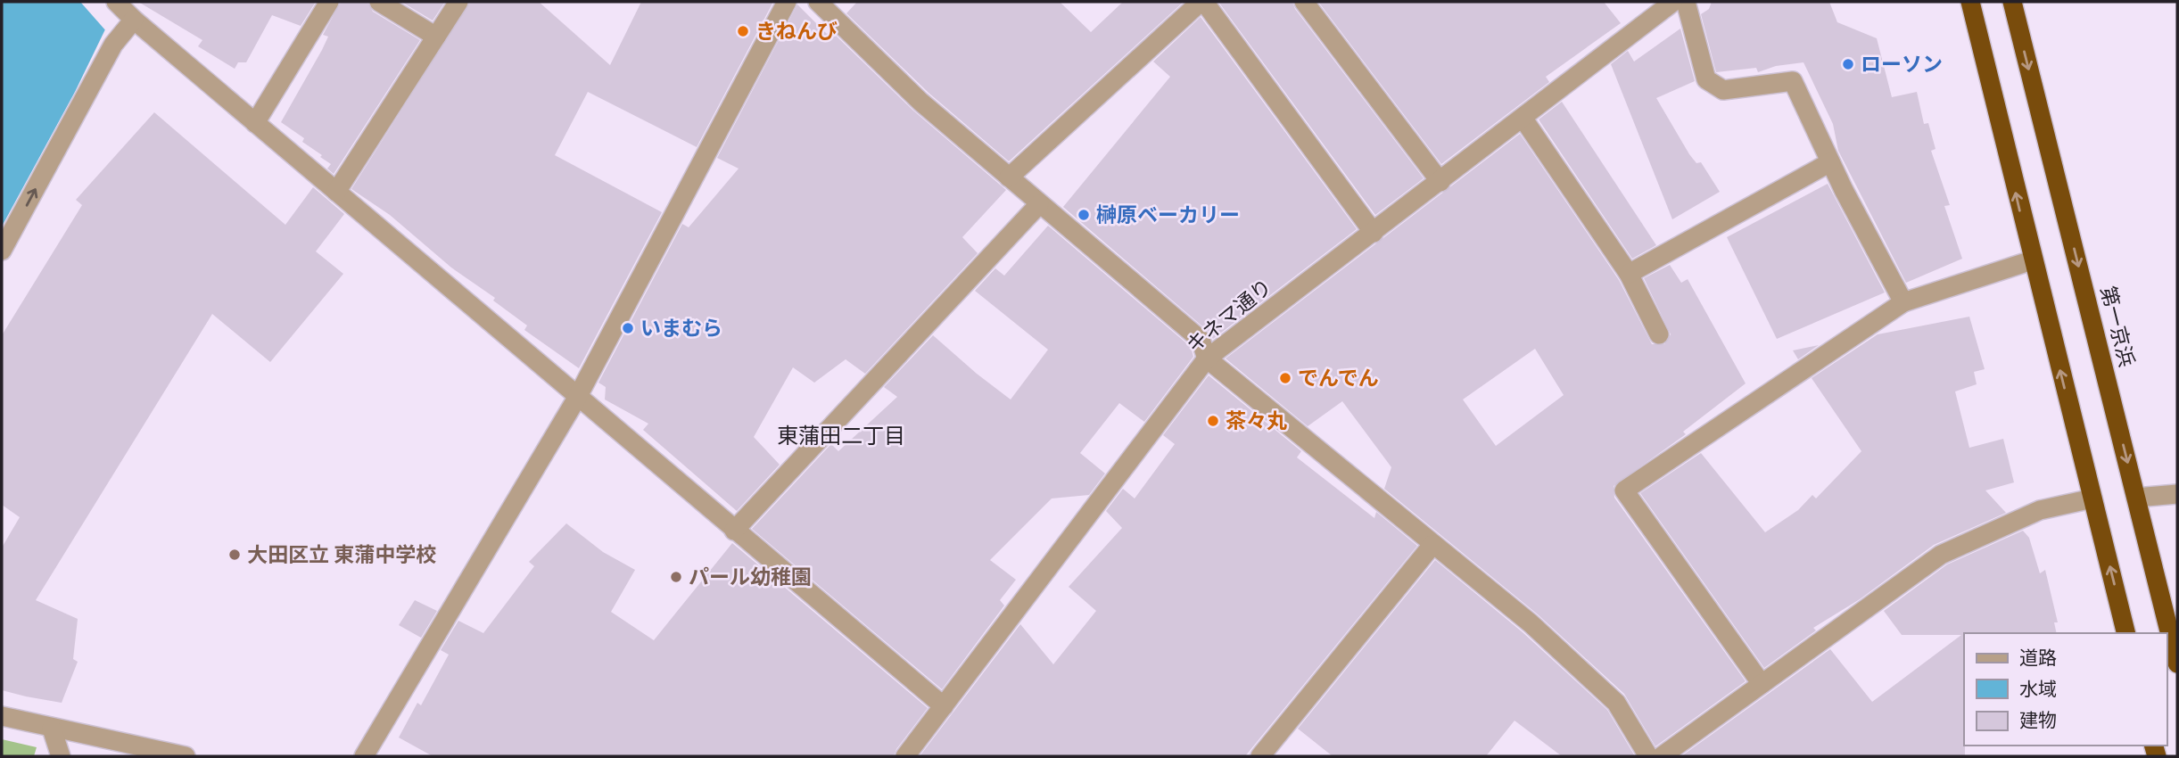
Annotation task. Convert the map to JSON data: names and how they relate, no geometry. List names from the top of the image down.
{
  "streets": {
    "highway": ["第一京浜"],
    "street": ["キネマ通り"]
  },
  "districts": ["東蒲田二丁目"],
  "places": [
    "きねんび",
    "ローソン",
    "榊原ベーカリー",
    "いまむら",
    "でんでん",
    "茶々丸",
    "大田区立 東蒲中学校",
    "パール幼稚園"
  ],
  "legend": ["道路", "水域", "建物"]
}
